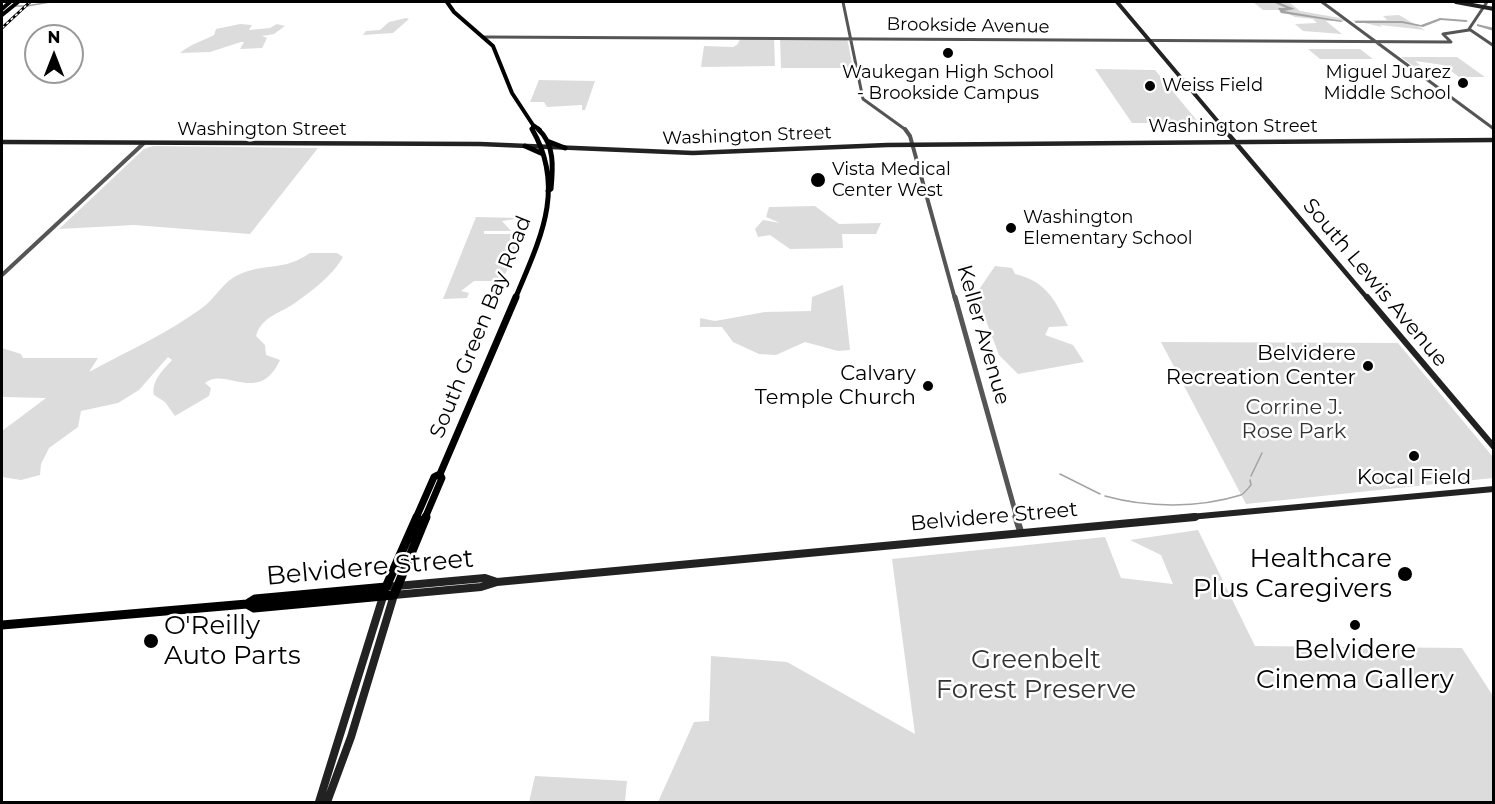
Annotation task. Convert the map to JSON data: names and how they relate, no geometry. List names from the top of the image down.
{
  "streets": {
    "main road": [
      "Washington Street",
      "South Lewis Avenue",
      "South Green Bay Road",
      "Belvidere Street"
    ],
    "street": ["Brookside Avenue", "Keller Avenue"]
  },
  "crossings": [
    ["Brookside Avenue", "South Lewis Avenue"],
    ["Washington Street", "South Lewis Avenue"],
    ["Washington Street", "South Green Bay Road"],
    ["Washington Street", "Keller Avenue"],
    ["South Green Bay Road", "Belvidere Street"],
    ["Keller Avenue", "Belvidere Street"]
  ],
  "parks": ["Corrine J. Rose Park", "Greenbelt Forest Preserve"],
  "places": [
    "Waukegan High School - Brookside Campus",
    "Miguel Juarez Middle School",
    "Weiss Field",
    "Vista Medical Center West",
    "Washington Elementary School",
    "Belvidere Recreation Center",
    "Calvary Temple Church",
    "Kocal Field",
    "Healthcare Plus Caregivers",
    "Belvidere Cinema Gallery",
    "O'Reilly Auto Parts"
  ],
  "north": "top"
}
